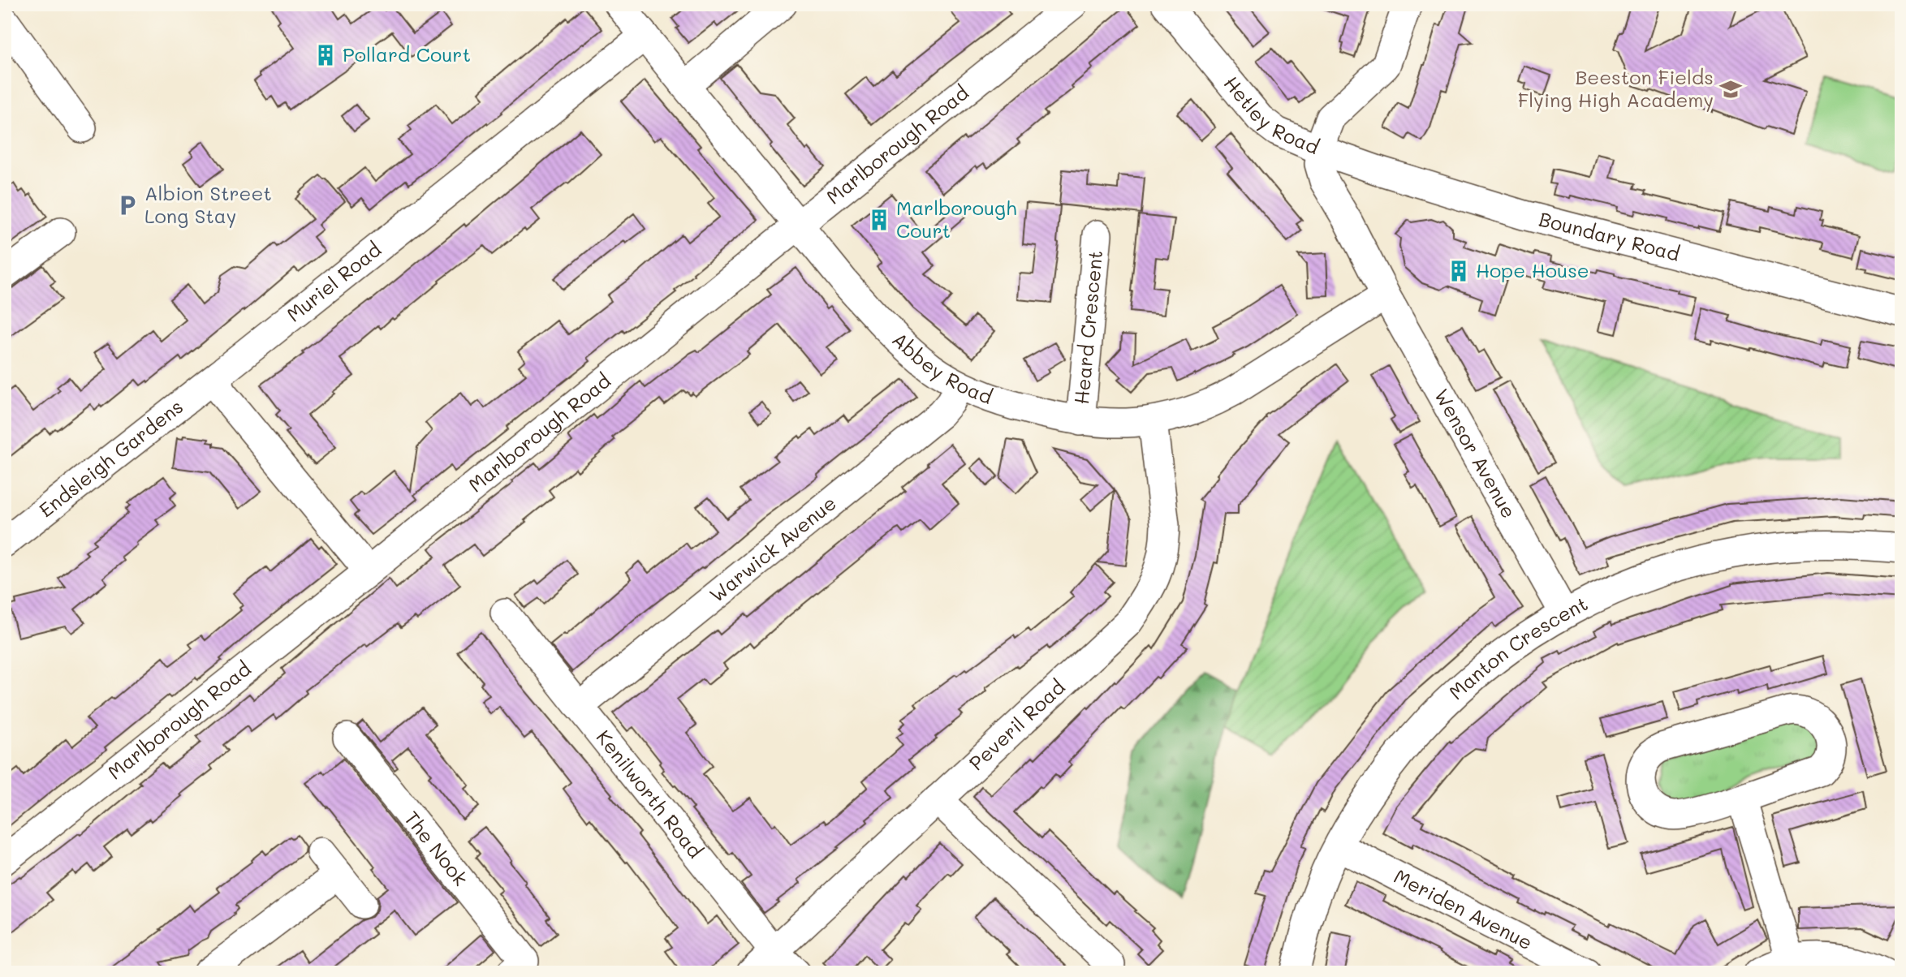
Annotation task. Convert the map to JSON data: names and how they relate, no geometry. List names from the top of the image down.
{
  "streets": {
    "street": [
      "Hetley Road",
      "Marlborough Road",
      "Boundary Road",
      "Muriel Road",
      "Heard Crescent",
      "Abbey Road",
      "Wensor Avenue",
      "Endsleigh Gardens",
      "Warwick Avenue",
      "Manton Crescent",
      "Peveril Road",
      "Kenilworth Road",
      "The Nook",
      "Meriden Avenue"
    ]
  },
  "crossings": [
    ["Hetley Road", "Boundary Road"],
    ["Hetley Road", "Abbey Road"],
    ["Hetley Road", "Wensor Avenue"],
    ["Marlborough Road", "Abbey Road"],
    ["Muriel Road", "Abbey Road"],
    ["Muriel Road", "Endsleigh Gardens"],
    ["Heard Crescent", "Abbey Road"],
    ["Abbey Road", "Wensor Avenue"],
    ["Abbey Road", "Warwick Avenue"],
    ["Abbey Road", "Peveril Road"],
    ["Wensor Avenue", "Manton Crescent"],
    ["Warwick Avenue", "Kenilworth Road"],
    ["Manton Crescent", "Meriden Avenue"],
    ["Peveril Road", "Kenilworth Road"]
  ],
  "places": {
    "building": ["Pollard Court", "Marlborough Court", "Hope House"],
    "school or university": ["Beeston Fields Flying High Academy"],
    "parking": ["Albion Street Long Stay"]
  }
}
